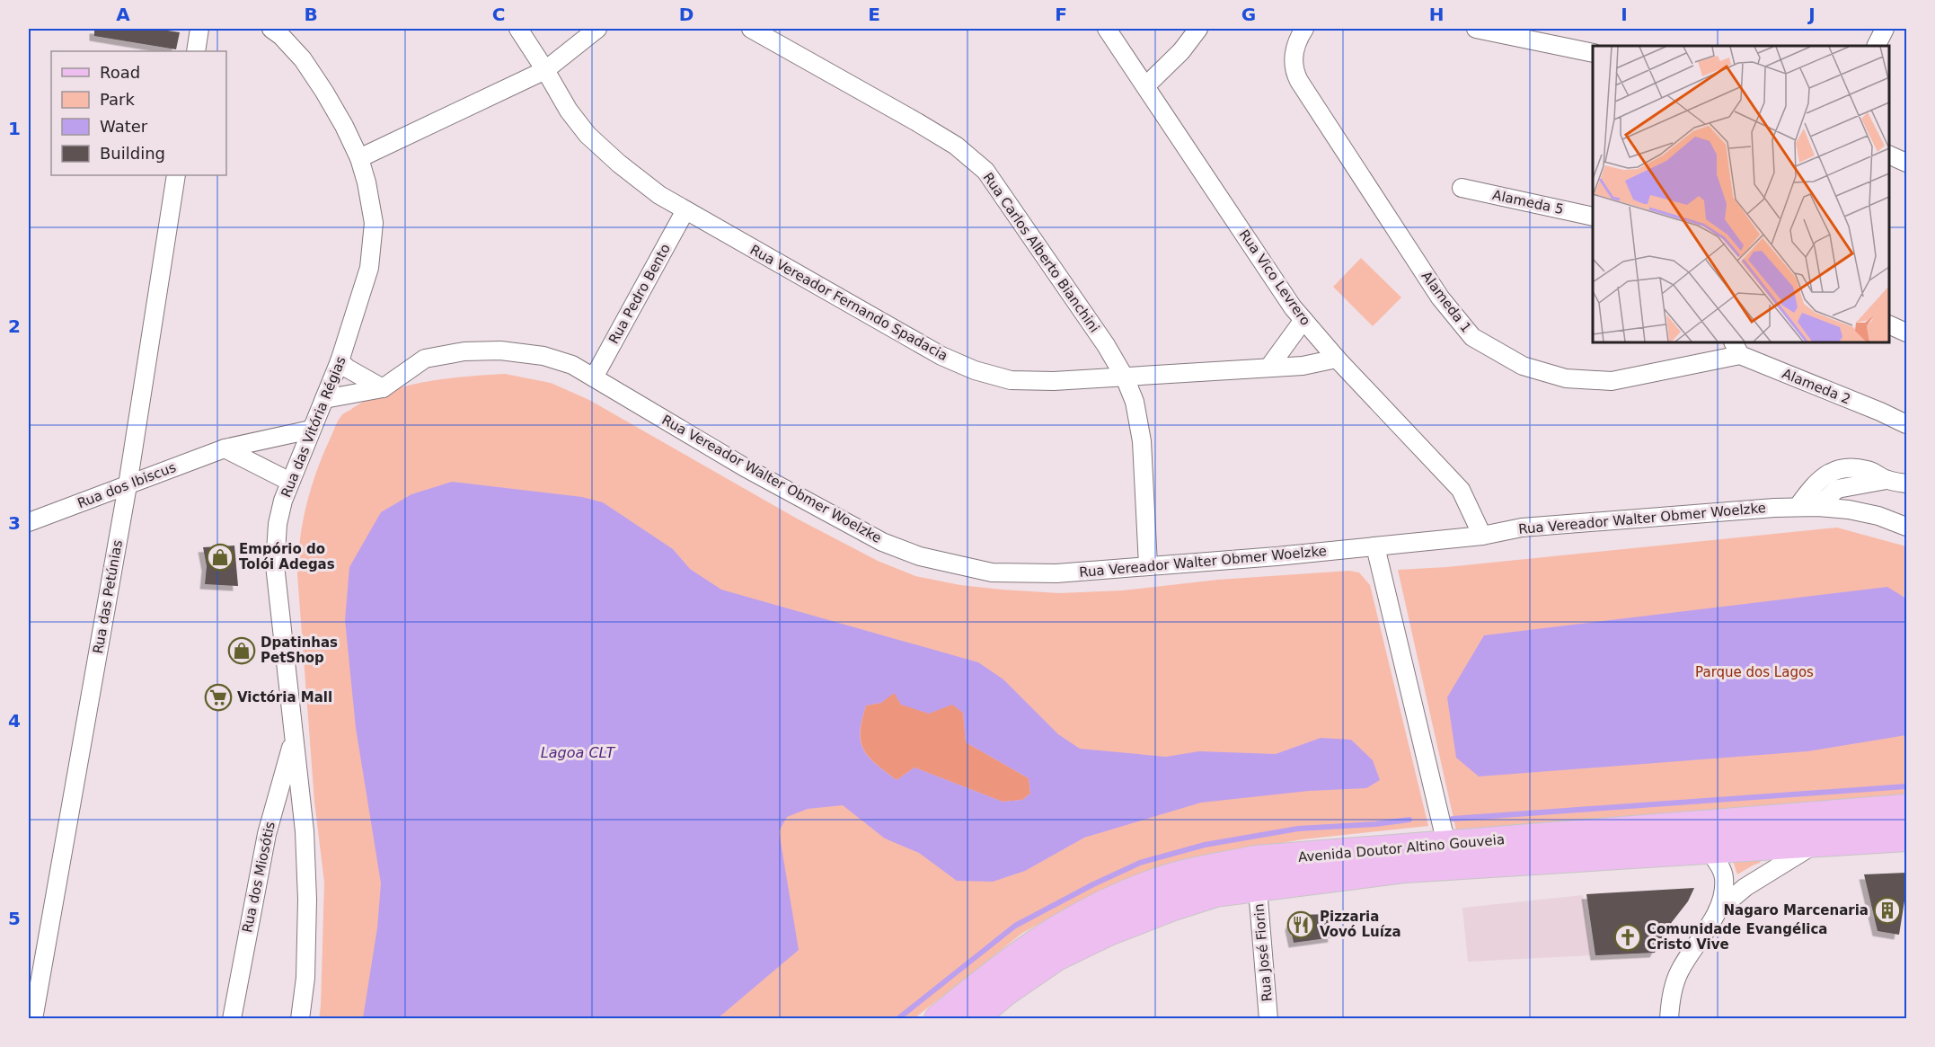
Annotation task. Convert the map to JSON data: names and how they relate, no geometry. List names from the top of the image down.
{
  "streets": {
    "main road": ["Avenida Doutor Altino Gouveia"],
    "street": [
      "Alameda 5",
      "Rua Carlos Alberto Bianchini",
      "Rua Vico Levrero",
      "Rua Pedro Bento",
      "Alameda 1",
      "Rua Vereador Fernando Spadacia",
      "Alameda 2",
      "Rua das Vitória Régias",
      "Rua Vereador Walter Obmer Woelzke",
      "Rua dos Ibiscus",
      "Rua das Petúnias",
      "Rua dos Miosótis",
      "Rua José Fiorin"
    ]
  },
  "crossings": [
    ["Rua Carlos Alberto Bianchini", "Rua Vereador Fernando Spadacia"],
    ["Rua Carlos Alberto Bianchini", "Rua Vereador Walter Obmer Woelzke"],
    ["Rua Vico Levrero", "Rua Vereador Fernando Spadacia"],
    ["Rua Vico Levrero", "Rua Vereador Walter Obmer Woelzke"],
    ["Rua Pedro Bento", "Rua Vereador Fernando Spadacia"],
    ["Rua Pedro Bento", "Rua Vereador Walter Obmer Woelzke"],
    ["Alameda 1", "Alameda 2"],
    ["Rua das Vitória Régias", "Rua Vereador Walter Obmer Woelzke"],
    ["Rua das Vitória Régias", "Rua dos Ibiscus"],
    ["Rua das Vitória Régias", "Rua dos Miosótis"],
    ["Rua dos Ibiscus", "Rua das Petúnias"],
    ["Avenida Doutor Altino Gouveia", "Rua José Fiorin"]
  ],
  "water": ["Lagoa CLT"],
  "parks": ["Parque dos Lagos"],
  "places": {
    "shop": ["Empório do Tolói Adegas", "Dpatinhas PetShop"],
    "supermarket": ["Victória Mall"],
    "building": ["Nagaro Marcenaria"],
    "restaurant": ["Pizzaria Vovó Luíza"],
    "church": ["Comunidade Evangélica Cristo Vive"]
  },
  "legend": [
    "Road",
    "Park",
    "Water",
    "Building"
  ],
  "grid": {
    "columns": [
      "A",
      "B",
      "C",
      "D",
      "E",
      "F",
      "G",
      "H",
      "I",
      "J"
    ],
    "rows": [
      "1",
      "2",
      "3",
      "4",
      "5"
    ]
  }
}
